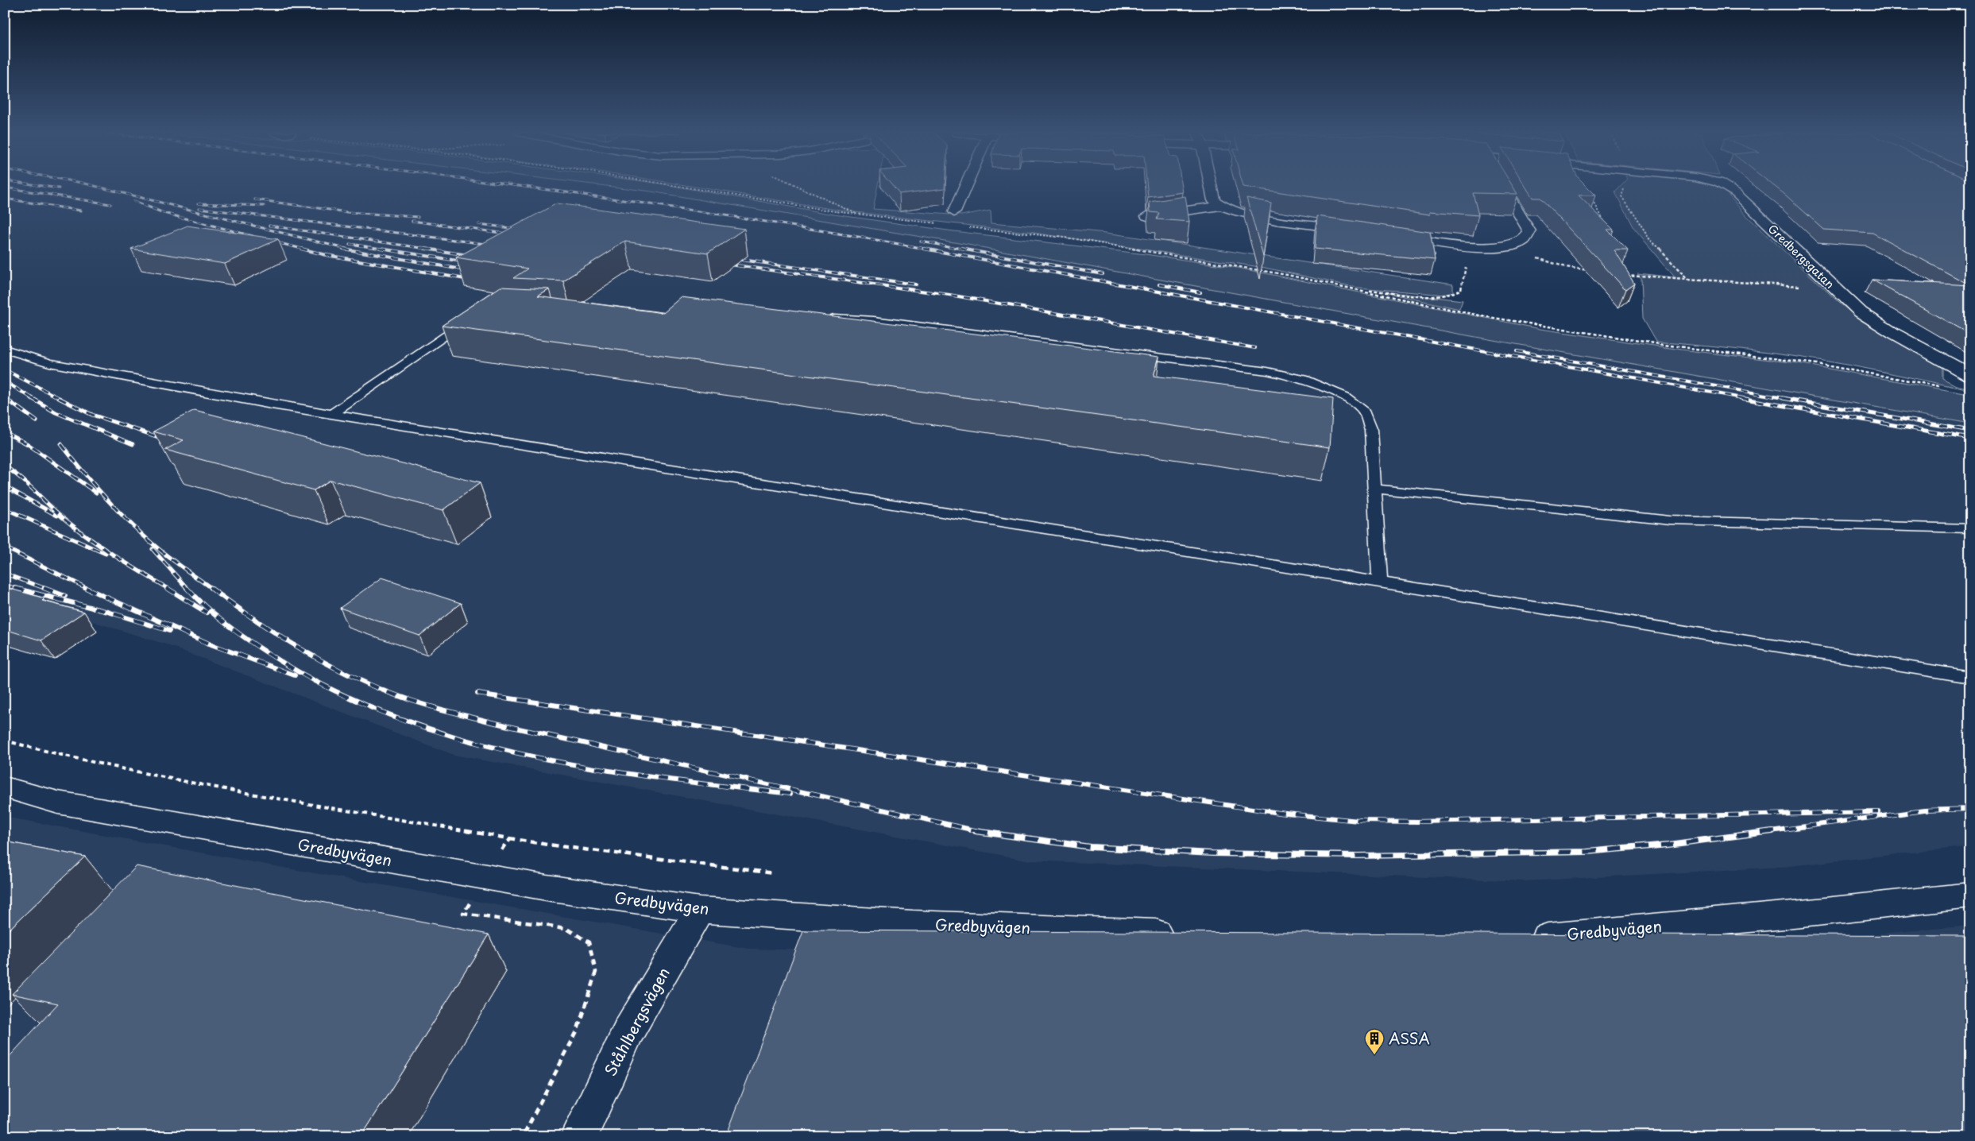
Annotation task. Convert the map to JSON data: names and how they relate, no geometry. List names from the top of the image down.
{
  "streets": {
    "street": ["Gredbergsgatan", "Gredbyvägen", "Ståhlbergsvägen"]
  },
  "crossings": [
    ["Gredbyvägen", "Ståhlbergsvägen"]
  ],
  "places": {
    "building": ["ASSA"]
  }
}
